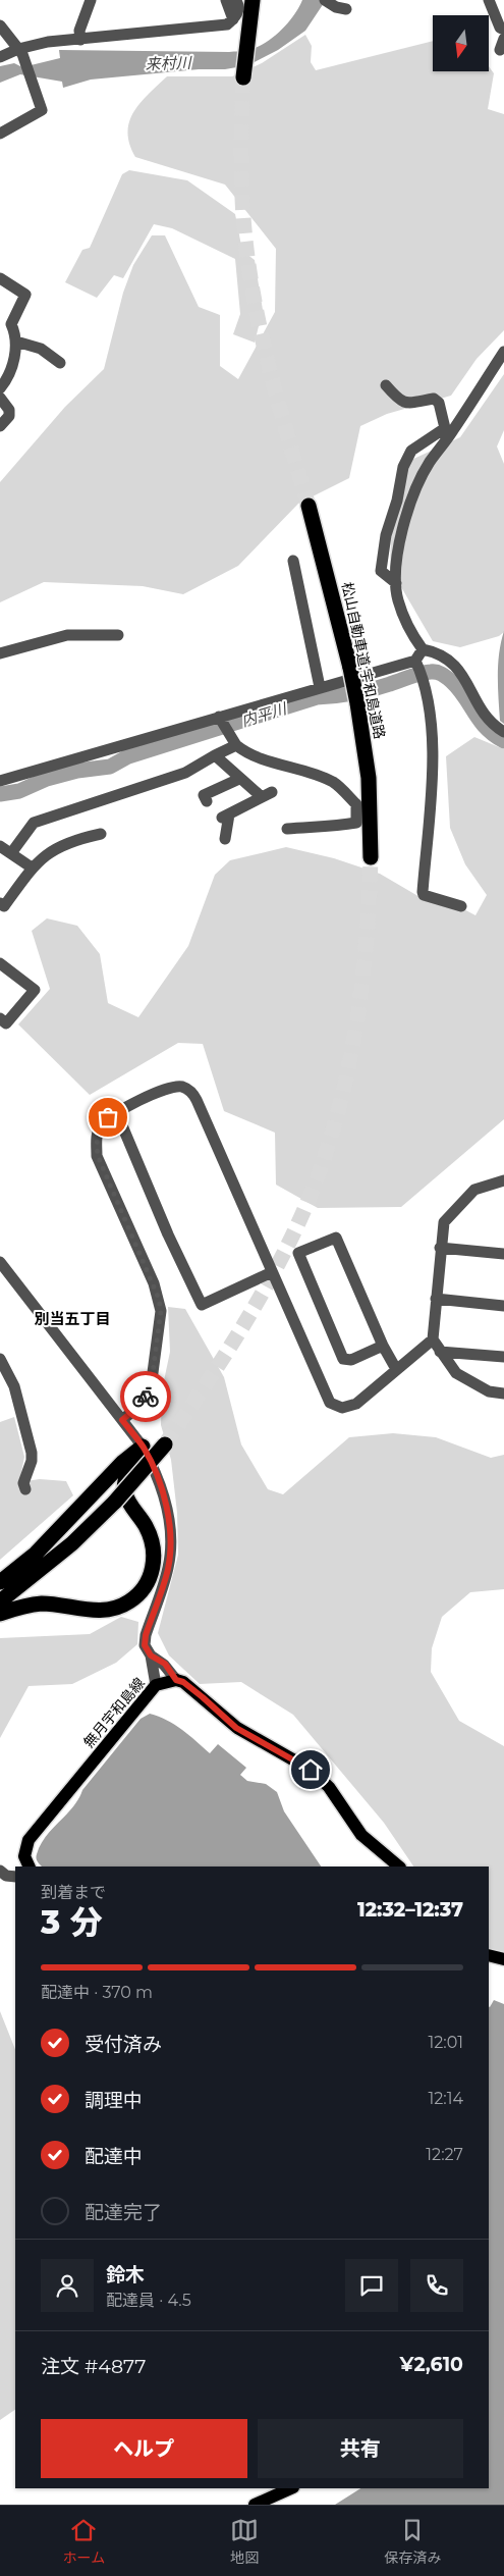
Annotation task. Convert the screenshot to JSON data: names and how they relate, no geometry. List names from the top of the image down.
{
  "streets": {
    "highway": ["松山自動車道;宇和島道路"],
    "main road": ["無月宇和島線"]
  },
  "districts": ["別当五丁目"],
  "water": ["来村川", "内平川"],
  "north": "bottom",
  "page": {
    "heading": ["3 分", "到着まで", "12:32–12:37"],
    "panel": [
      "鈴木",
      "配達員 · 4.5",
      "注文 #4877",
      "¥2,610"
    ],
    "bar": "配達中 · 370 m",
    "list": [
      ["受付済み", "12:01"],
      ["調理中", "12:14"],
      ["配達中", "12:27"],
      "配達完了"
    ],
    "buttons": ["ヘルプ", "共有"],
    "tabs": ["ホーム", "地図", "保存済み"]
  }
}
